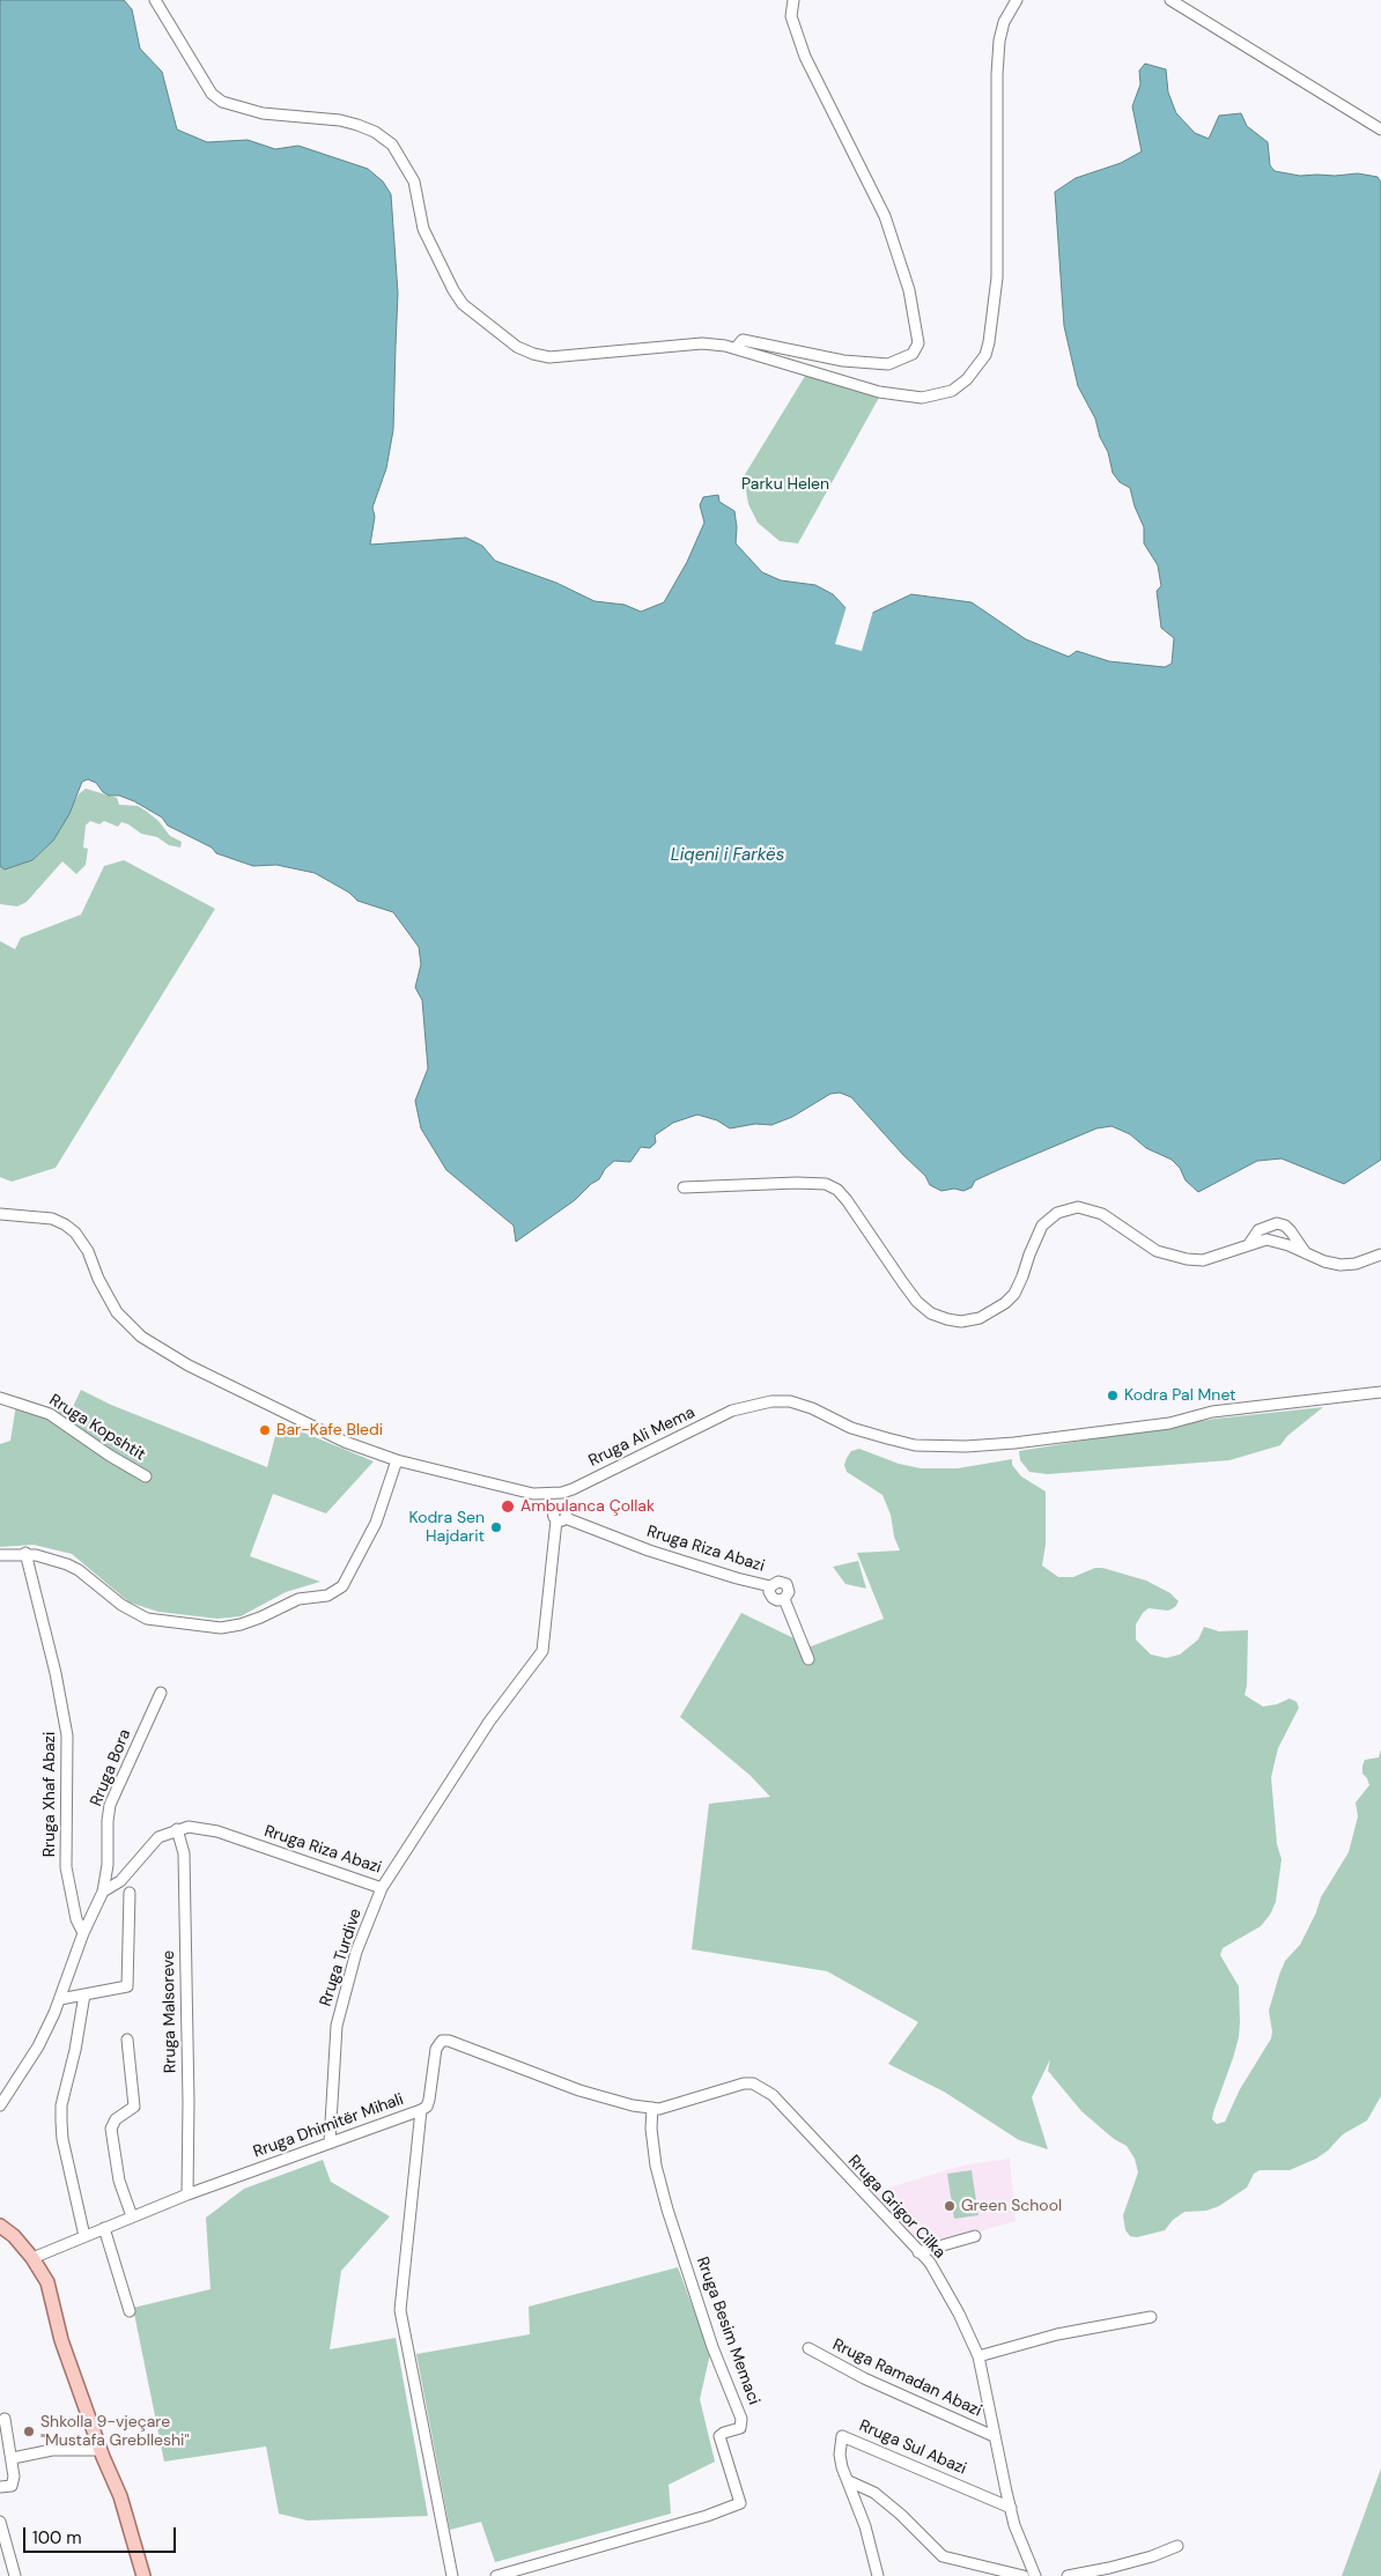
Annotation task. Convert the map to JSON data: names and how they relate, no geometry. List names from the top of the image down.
{
  "streets": {
    "street": [
      "Rruga Kopshtit",
      "Rruga Ali Mema",
      "Rruga Riza Abazi",
      "Rruga Bora",
      "Rruga Xhaf Abazi",
      "Rruga Turdive",
      "Rruga Malsoreve",
      "Rruga Dhimitër Mihali",
      "Rruga Grigor Cilka",
      "Rruga Besim Memaci",
      "Rruga Ramadan Abazi",
      "Rruga Sul Abazi"
    ]
  },
  "crossings": [
    ["Rruga Riza Abazi", "Rruga Bora"],
    ["Rruga Riza Abazi", "Rruga Xhaf Abazi"],
    ["Rruga Riza Abazi", "Rruga Turdive"],
    ["Rruga Riza Abazi", "Rruga Malsoreve"],
    ["Rruga Turdive", "Rruga Dhimitër Mihali"],
    ["Rruga Malsoreve", "Rruga Dhimitër Mihali"],
    ["Rruga Dhimitër Mihali", "Rruga Grigor Cilka"],
    ["Rruga Dhimitër Mihali", "Rruga Besim Memaci"],
    ["Rruga Grigor Cilka", "Rruga Ramadan Abazi"],
    ["Rruga Grigor Cilka", "Rruga Sul Abazi"]
  ],
  "water": ["Liqeni i Farkës"],
  "parks": ["Parku Helen"],
  "places": [
    "Kodra Pal Mnet",
    "Bar-Kafe Bledi",
    "Ambulanca Çollak",
    "Kodra Sen Hajdarit",
    "Green School",
    "Shkolla 9-vjeçare \"Mustafa Greblleshi\""
  ],
  "scale_bar": "100 m"
}
